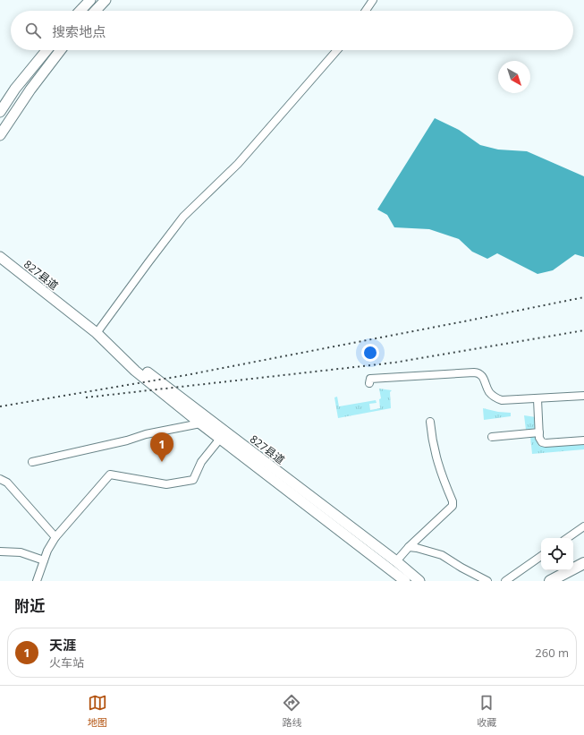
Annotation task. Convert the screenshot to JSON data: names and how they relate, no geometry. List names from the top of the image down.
{
  "streets": {
    "main road": ["827县道"]
  },
  "north": "bottom right",
  "page": {
    "search": "搜索地点",
    "pins": "1",
    "heading": "附近",
    "list": [
      {
        "mark": "1",
        "name": "天涯",
        "note": "火车站",
        "value": "260 m"
      }
    ],
    "nav": ["地图", "路线", "收藏"]
  }
}
